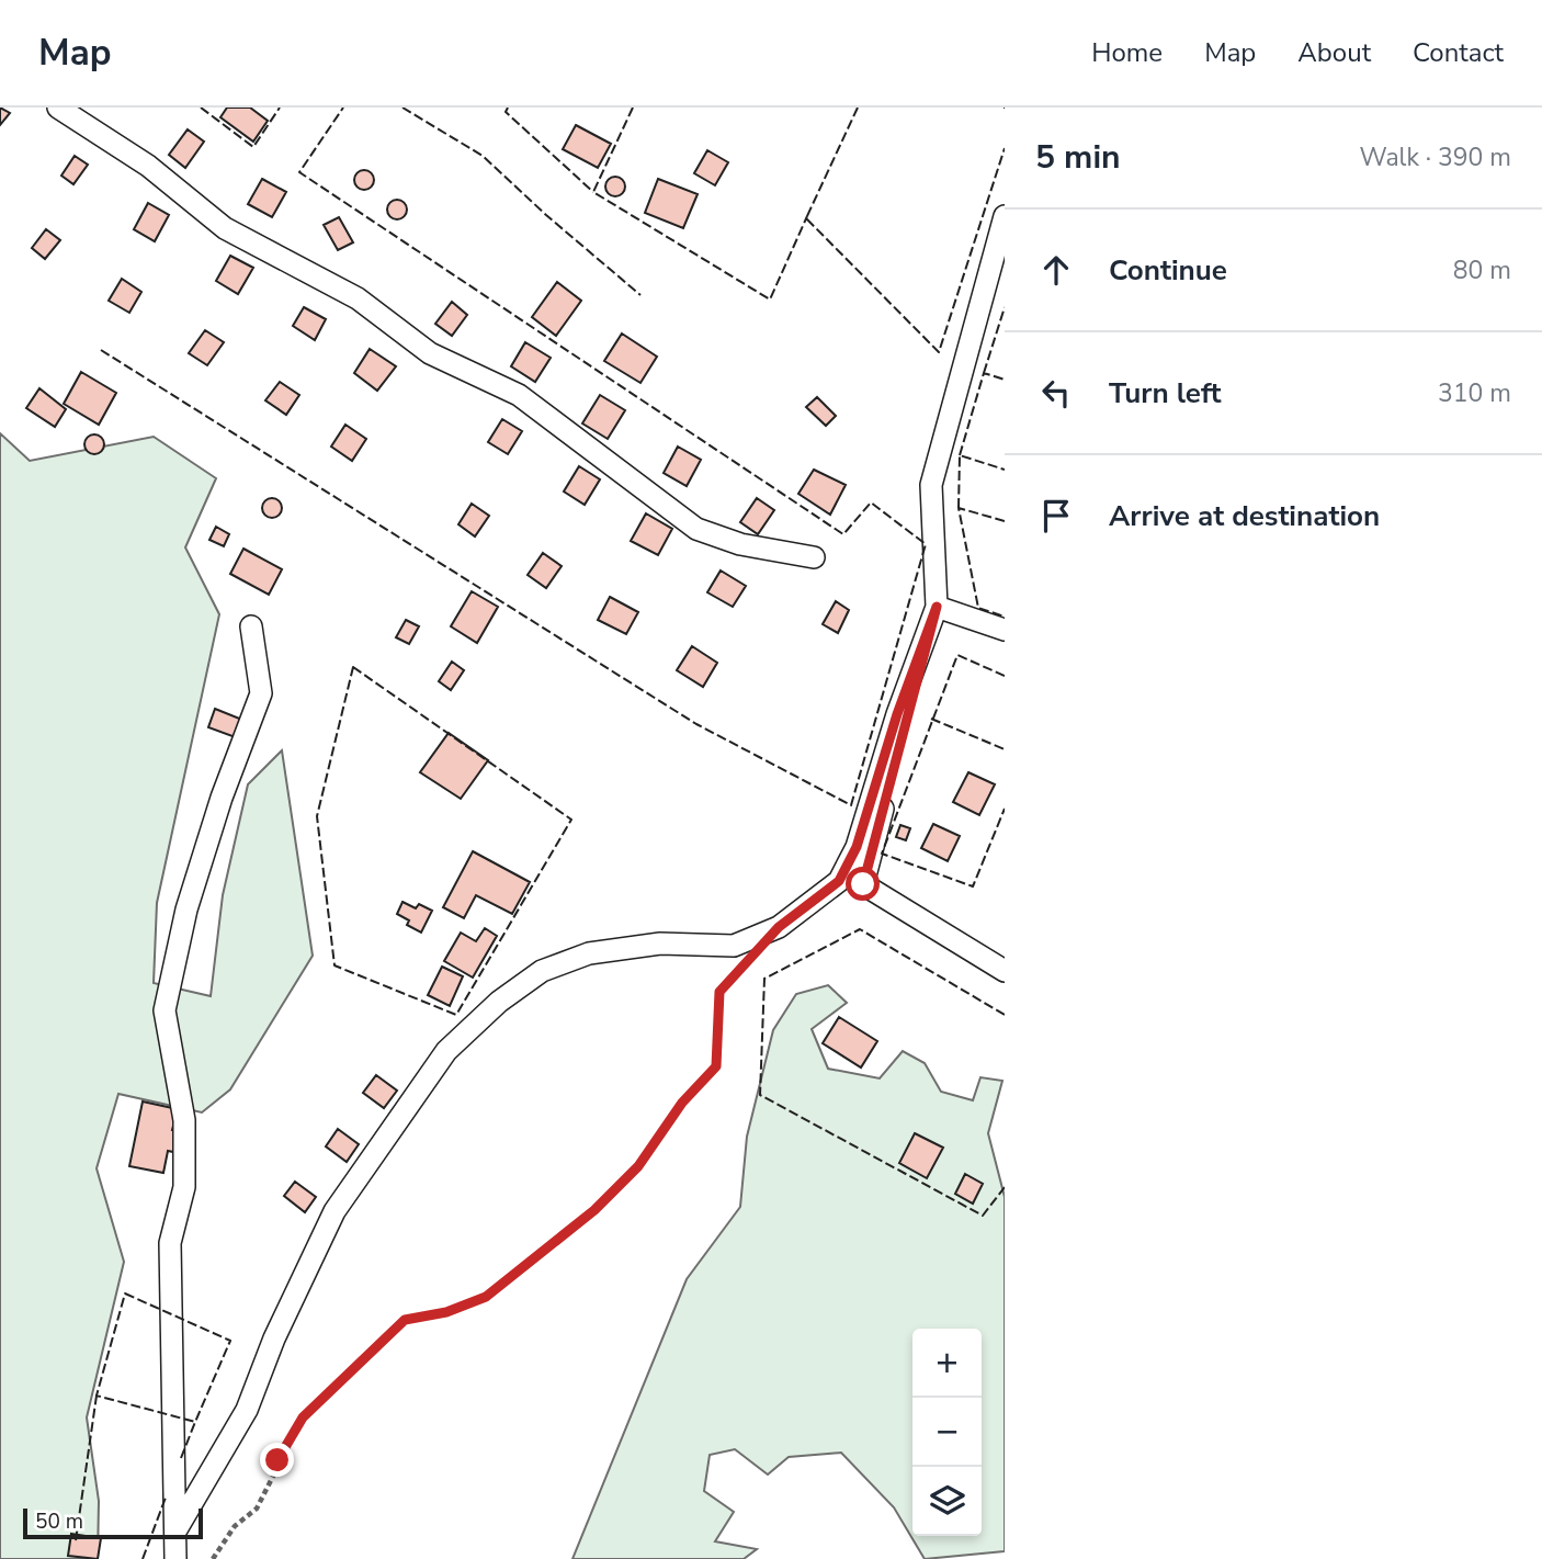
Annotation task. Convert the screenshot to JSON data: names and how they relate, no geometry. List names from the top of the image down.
{
  "scale_bar": "50 m",
  "page": {
    "header": "Map",
    "nav": [
      "Home",
      "Map",
      "About",
      "Contact"
    ],
    "heading": ["5 min", "Walk · 390 m"],
    "list": [
      ["Continue", "80 m"],
      ["Turn left", "310 m"],
      "Arrive at destination"
    ],
    "map_buttons": ["+", "−"],
    "scale": "50 m"
  }
}
